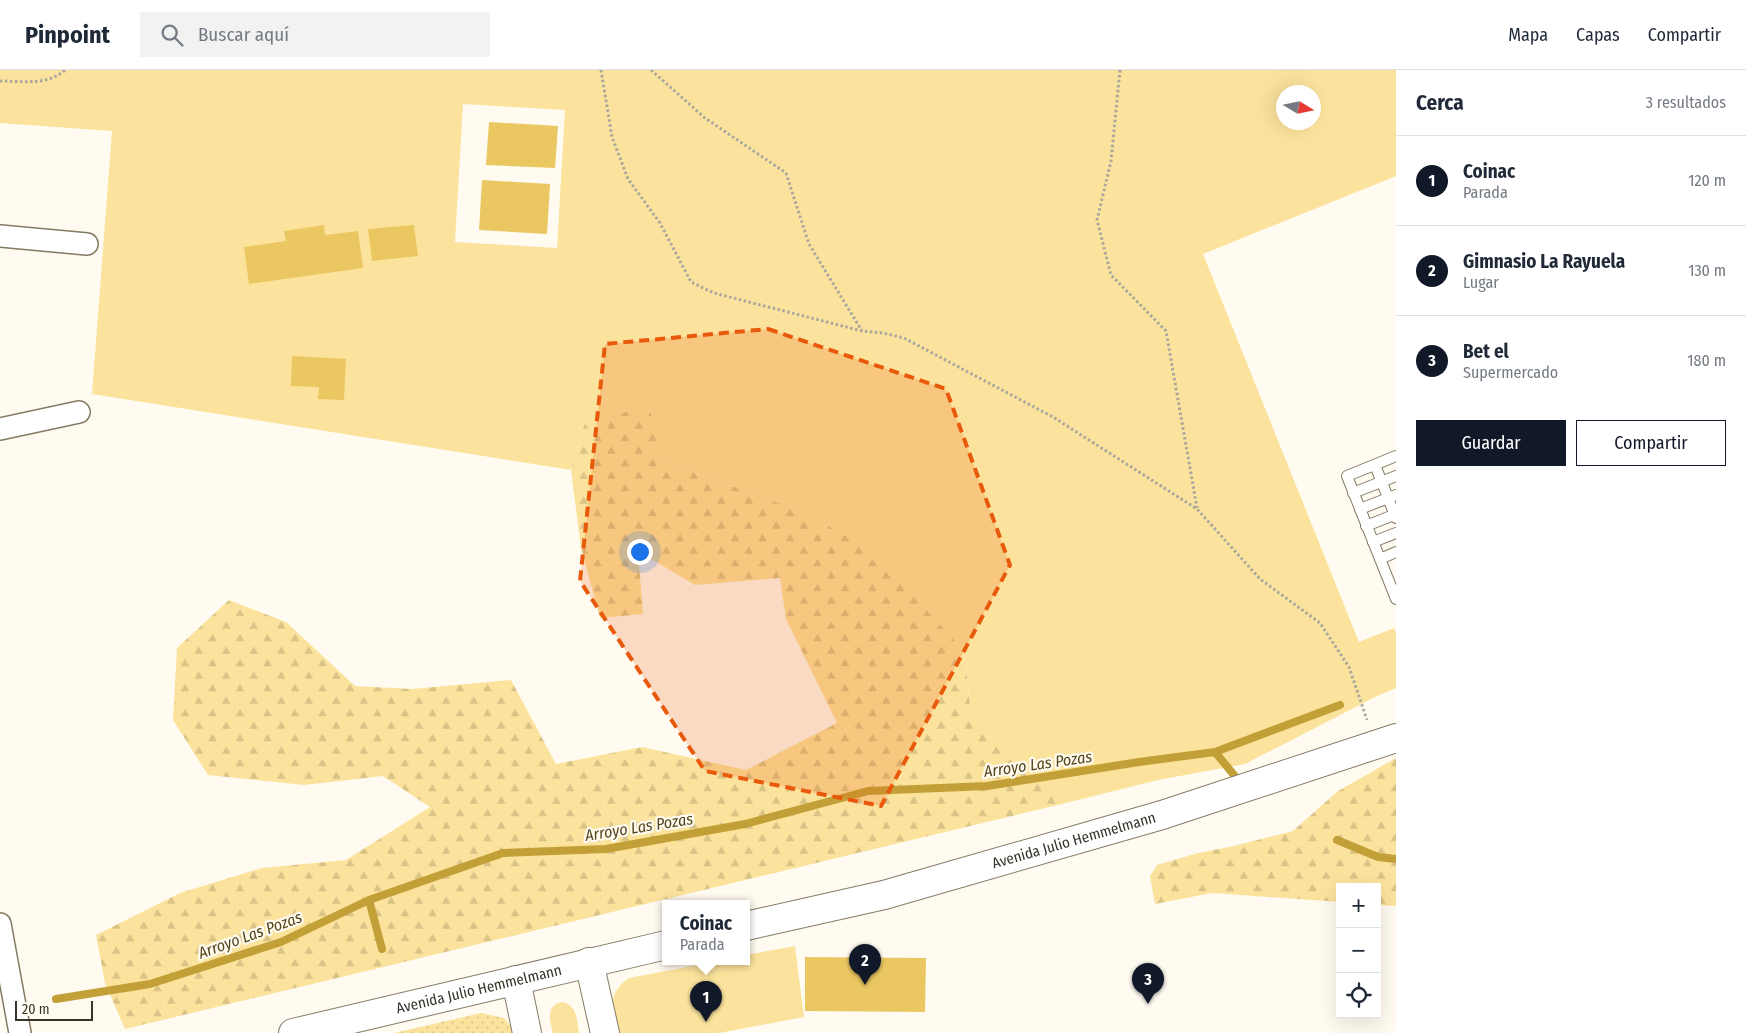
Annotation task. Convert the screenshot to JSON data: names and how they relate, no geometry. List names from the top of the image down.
{
  "streets": {
    "main road": ["Avenida Julio Hemmelmann"]
  },
  "water": ["Arroyo Las Pozas"],
  "scale_bar": "20 m",
  "north": "right",
  "page": {
    "header": "Pinpoint",
    "search": "Buscar aquí",
    "nav": ["Mapa", "Capas", "Compartir"],
    "heading": ["Cerca", "3 resultados"],
    "list": [
      {
        "mark": "1",
        "name": "Coinac",
        "note": "Parada",
        "value": "120 m"
      },
      {
        "mark": "2",
        "name": "Gimnasio La Rayuela",
        "note": "Lugar",
        "value": "130 m"
      },
      {
        "mark": "3",
        "name": "Bet el",
        "note": "Supermercado",
        "value": "180 m"
      }
    ],
    "buttons": ["Guardar", "Compartir"],
    "map_buttons": ["+", "−"],
    "popup": ["Coinac", "Parada"],
    "pins": ["2", "3", "1"],
    "scale": "20 m"
  }
}
